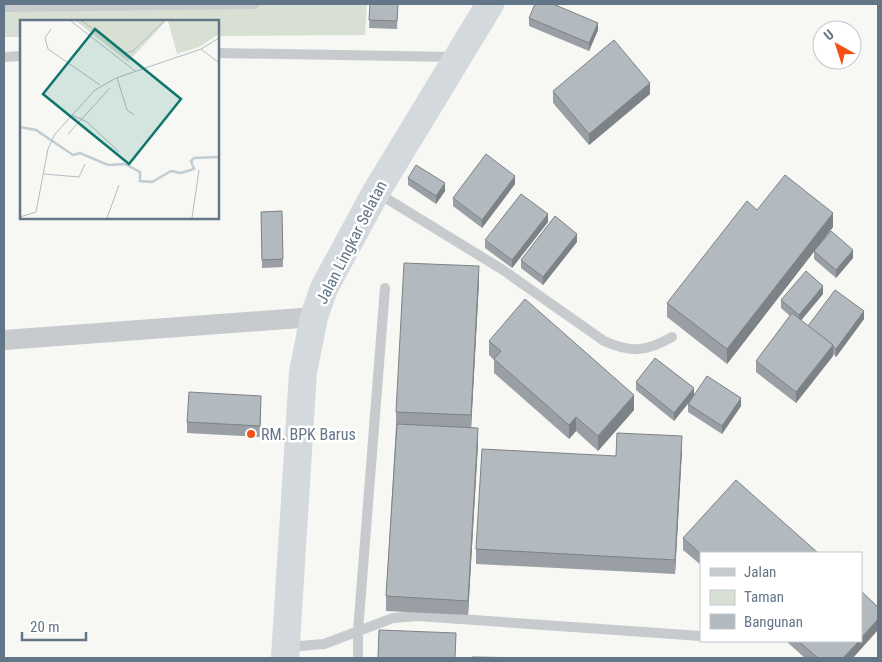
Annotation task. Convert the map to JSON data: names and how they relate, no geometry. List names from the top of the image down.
{
  "streets": {
    "highway": ["Jalan Lingkar Selatan"]
  },
  "places": ["RM. BPK Barus"],
  "legend": ["Jalan", "Taman", "Bangunan"],
  "scale_bar": "20 m",
  "north": "top left"
}
